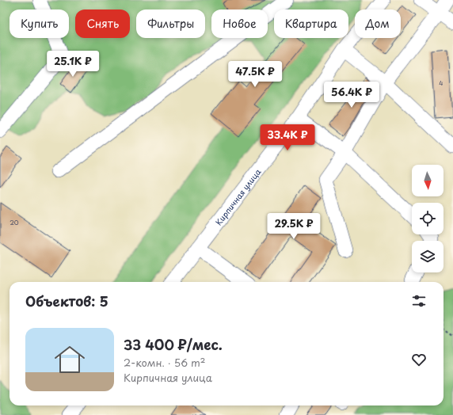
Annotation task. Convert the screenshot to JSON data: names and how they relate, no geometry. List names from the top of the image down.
{
  "streets": {
    "street": ["Кирпичная улица"]
  },
  "house_numbers": ["4", "20"],
  "north": "bottom",
  "page": {
    "chip": [
      "Купить",
      "Снять",
      "Фильтры",
      "Новое",
      "Квартира",
      "Дом"
    ],
    "price": [
      "25.1K ₽",
      "47.5K ₽",
      "56.4K ₽",
      "33.4K ₽",
      "29.5K ₽"
    ],
    "heading": "Объектов: 5",
    "list": [
      {
        "name": "33 400 ₽/мес.",
        "note": "2-комн. · 56 m² · Кирпичная улица"
      }
    ]
  }
}
